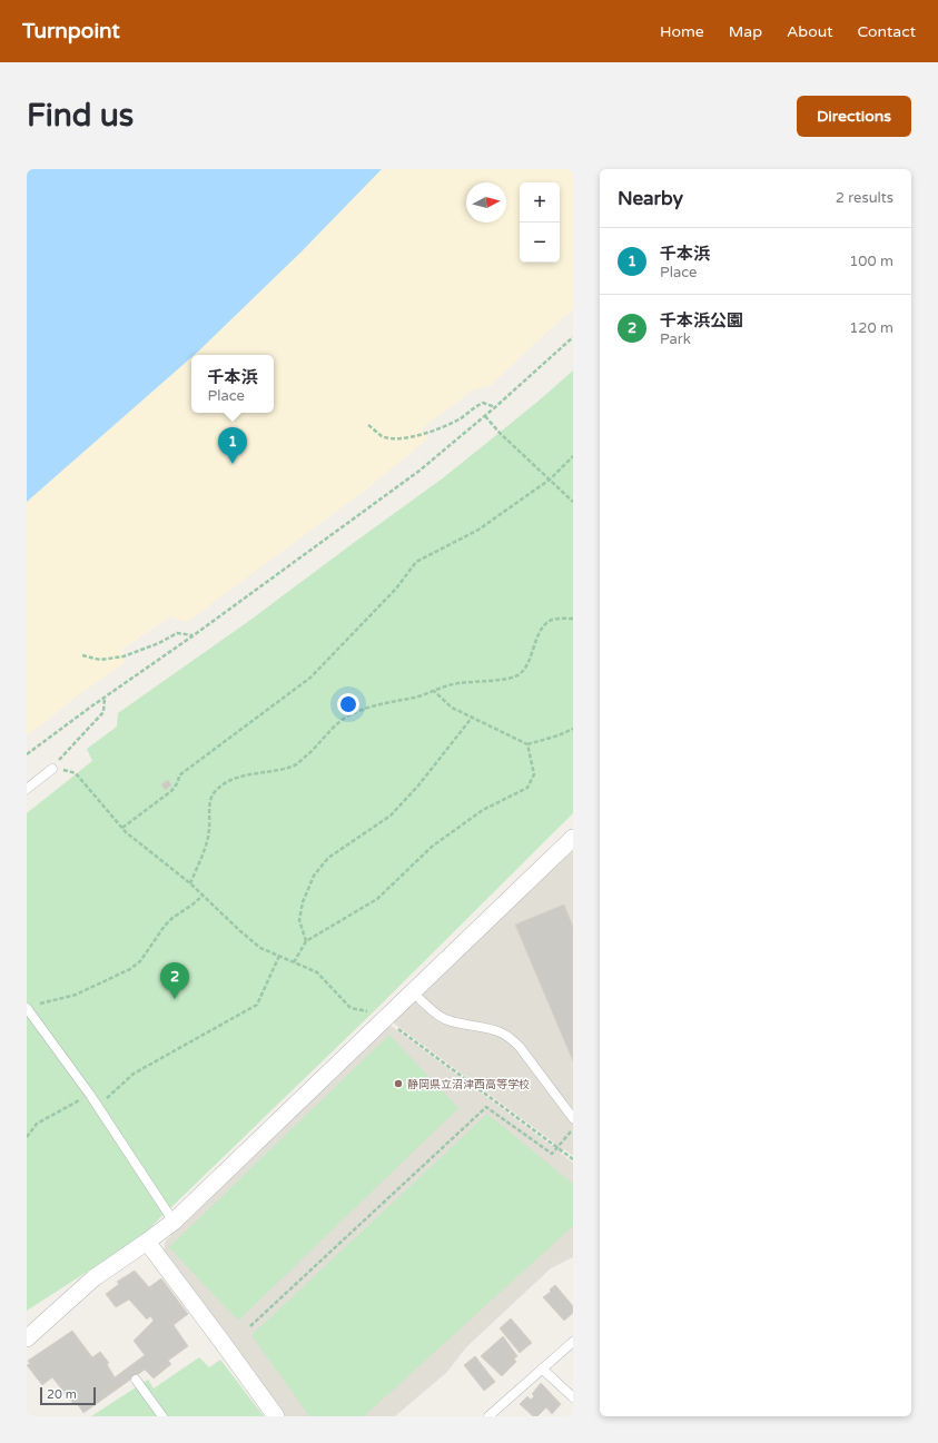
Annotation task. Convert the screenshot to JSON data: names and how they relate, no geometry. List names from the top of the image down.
{
  "places": ["静岡県立沼津西高等学校"],
  "scale_bar": "20 m",
  "north": "right",
  "page": {
    "header": "Turnpoint",
    "nav": [
      "Home",
      "Map",
      "About",
      "Contact"
    ],
    "buttons": "Directions",
    "title": "Find us",
    "heading": ["Nearby", "2 results"],
    "map_buttons": ["+", "−"],
    "list": [
      {
        "mark": "1",
        "name": "千本浜",
        "note": "Place",
        "value": "100 m"
      },
      {
        "mark": "2",
        "name": "千本浜公園",
        "note": "Park",
        "value": "120 m"
      }
    ],
    "popup": ["千本浜", "Place"],
    "pins": ["1", "2"],
    "scale": "20 m"
  }
}
